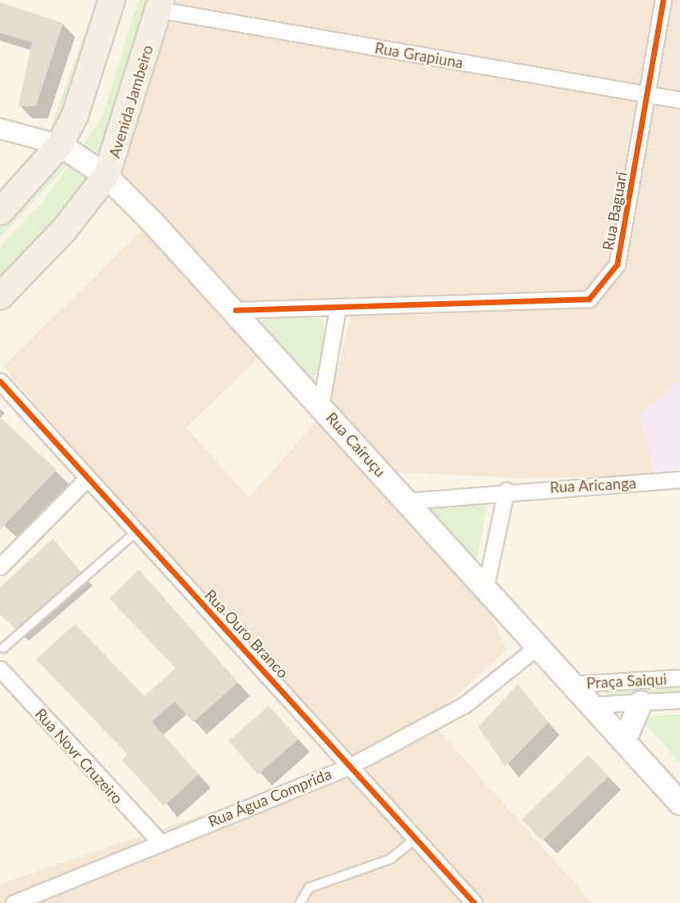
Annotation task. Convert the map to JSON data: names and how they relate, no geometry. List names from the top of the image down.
{
  "streets": {
    "main road": ["Avenida Jambeiro", "Rua Cairuçu"],
    "street": [
      "Rua Grapiuna",
      "Rua Baguari",
      "Rua Aricanga",
      "Rua Ouro Branco",
      "Praça Saiqui",
      "Rua Novr Cruzeiro",
      "Rua Água Comprida"
    ]
  },
  "crossings": [
    ["Rua Grapiuna", "Avenida Jambeiro"],
    ["Rua Grapiuna", "Rua Baguari"],
    ["Avenida Jambeiro", "Rua Cairuçu"],
    ["Rua Baguari", "Rua Cairuçu"],
    ["Rua Cairuçu", "Rua Aricanga"],
    ["Rua Cairuçu", "Praça Saiqui"],
    ["Rua Cairuçu", "Rua Água Comprida"],
    ["Rua Ouro Branco", "Rua Água Comprida"],
    ["Rua Novr Cruzeiro", "Rua Água Comprida"]
  ]
}
